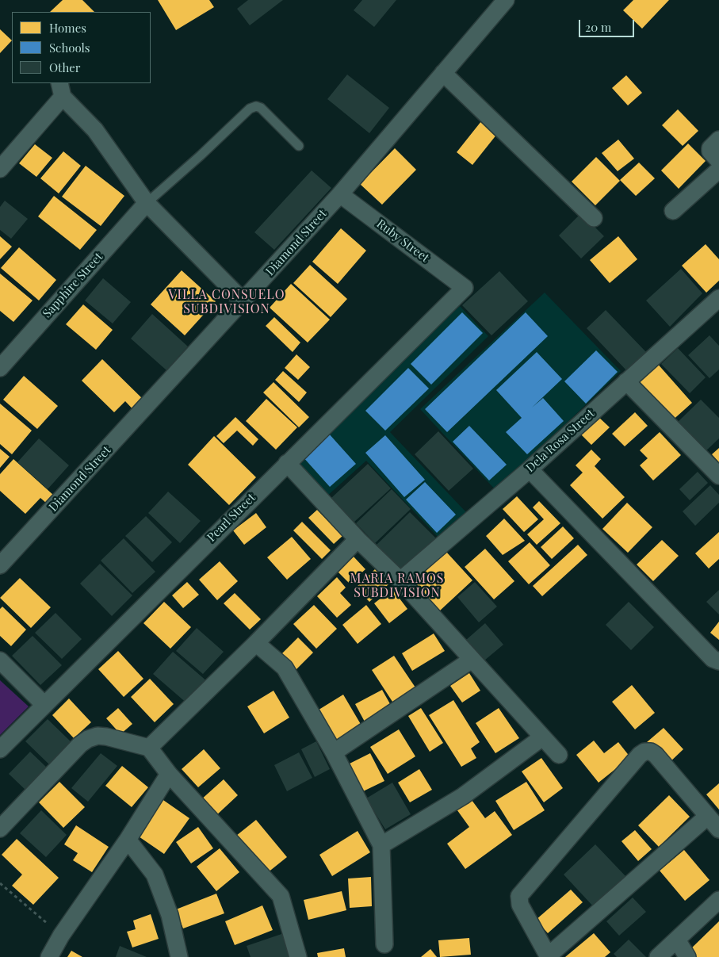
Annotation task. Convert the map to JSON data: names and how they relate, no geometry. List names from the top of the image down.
{
  "streets": {
    "street": [
      "Ruby Street",
      "Diamond Street",
      "Sapphire Street",
      "Dela Rosa Street",
      "Pearl Street"
    ]
  },
  "crossings": [
    ["Ruby Street", "Diamond Street"],
    ["Ruby Street", "Pearl Street"]
  ],
  "districts": ["VILLA CONSUELO SUBDIVISION", "MARIA RAMOS SUBDIVISION"],
  "legend": ["Homes", "Schools", "Other"],
  "scale_bar": "20 m"
}
